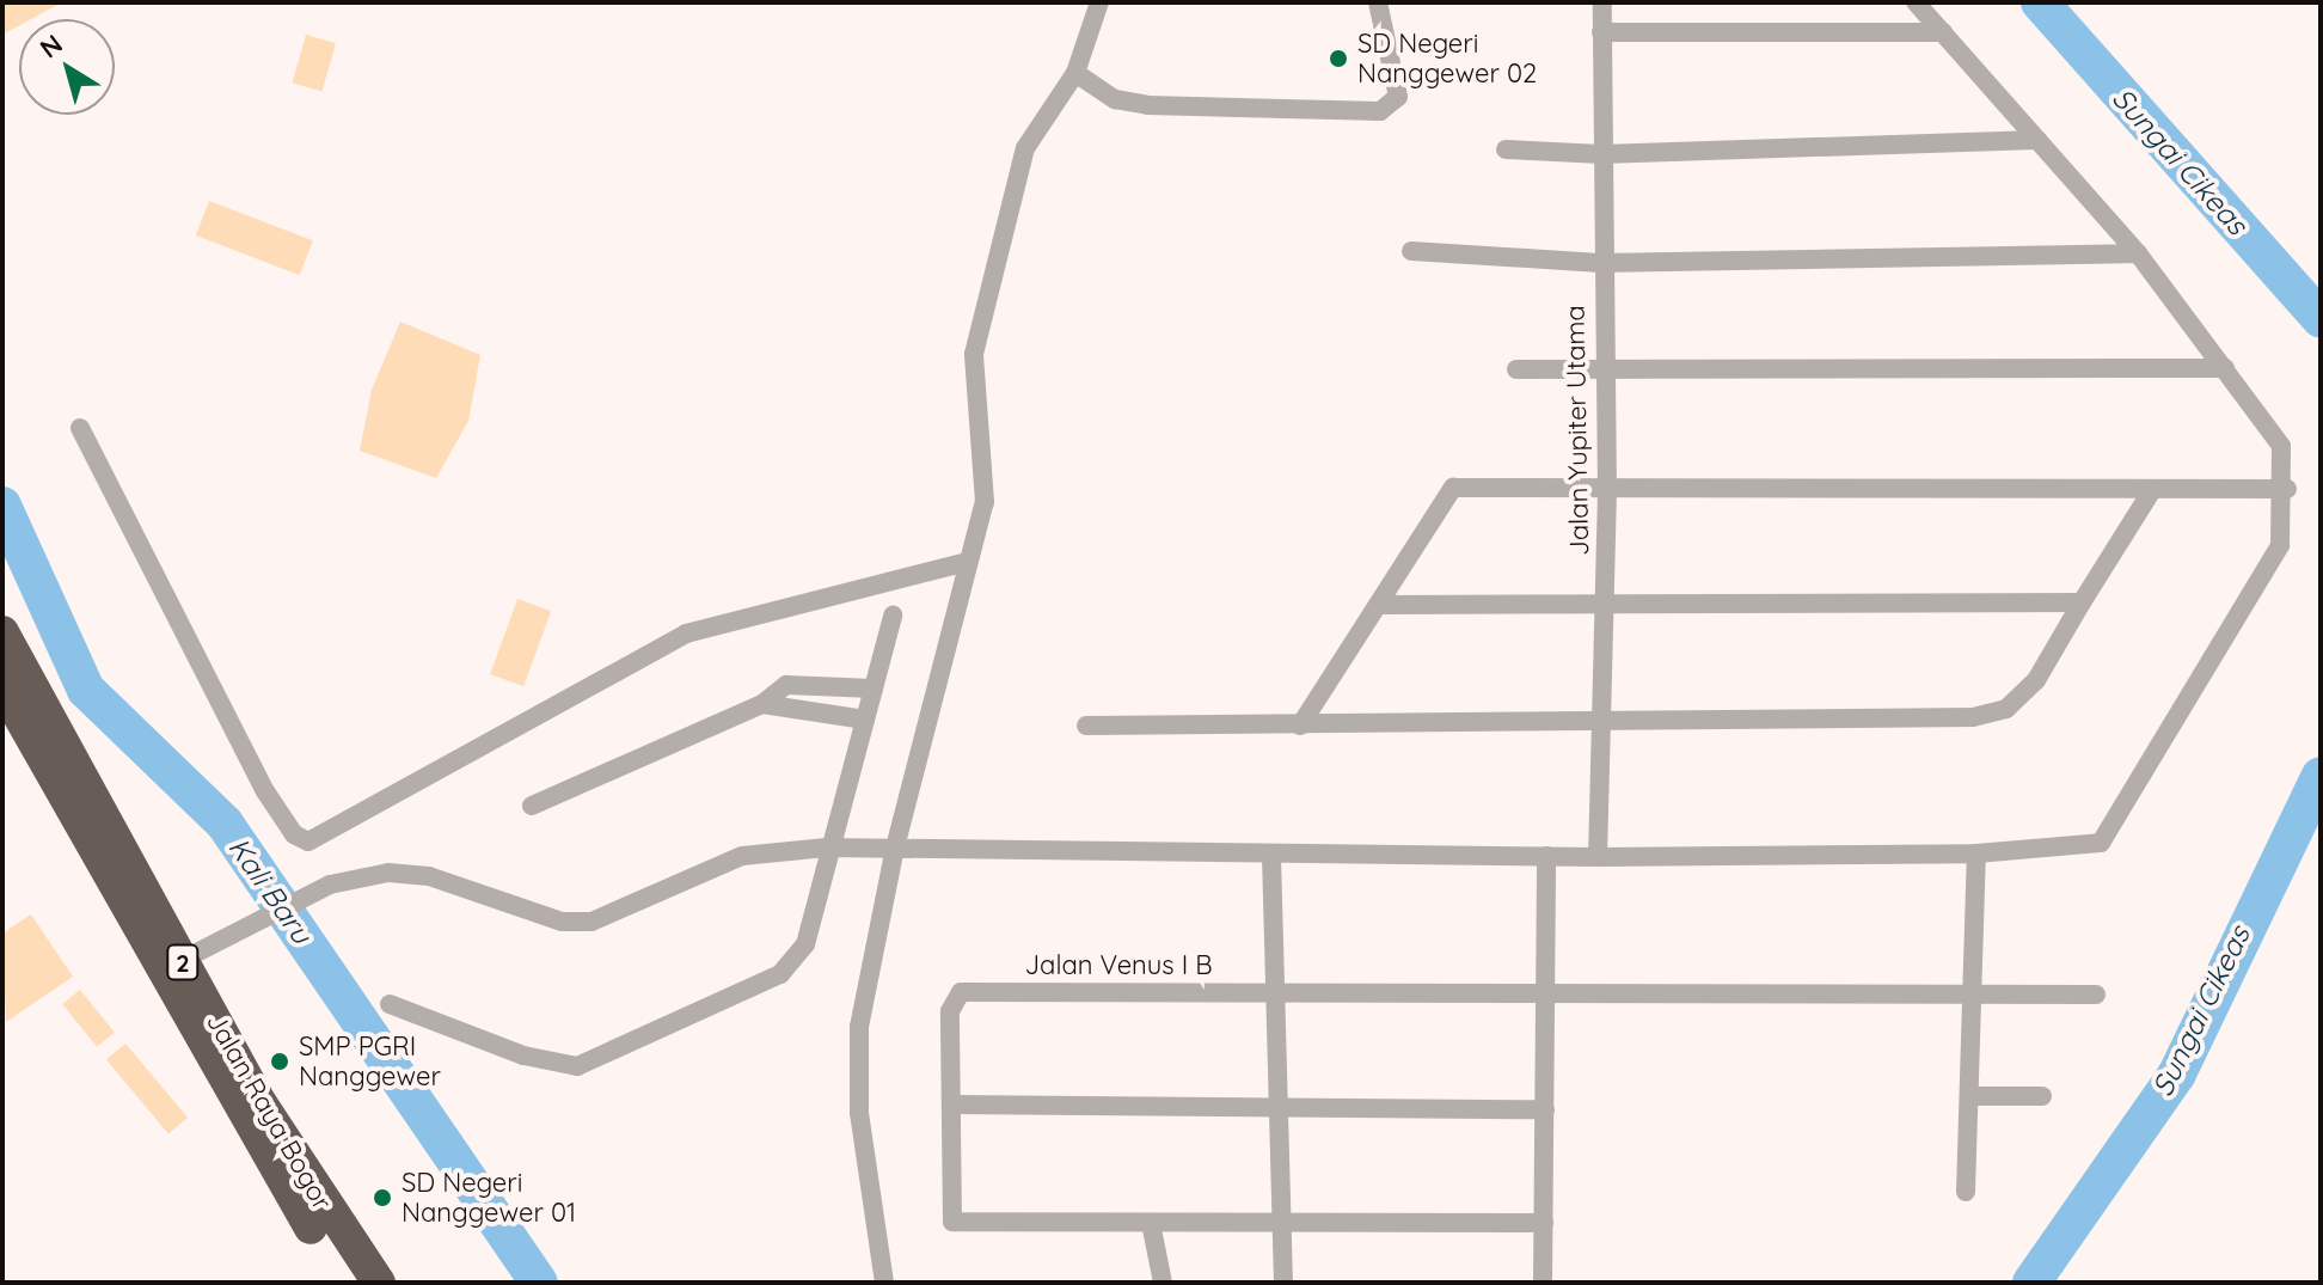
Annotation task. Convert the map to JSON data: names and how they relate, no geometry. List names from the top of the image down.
{
  "streets": {
    "highway": ["2", "Jalan Raya Bogor"],
    "street": ["Jalan Yupiter Utama", "Jalan Venus I B"]
  },
  "water": ["Sungai Cikeas", "Kali Baru"],
  "places": ["SD Negeri Nanggewer 02", "SMP PGRI Nanggewer", "SD Negeri Nanggewer 01"],
  "north": "top left"
}
